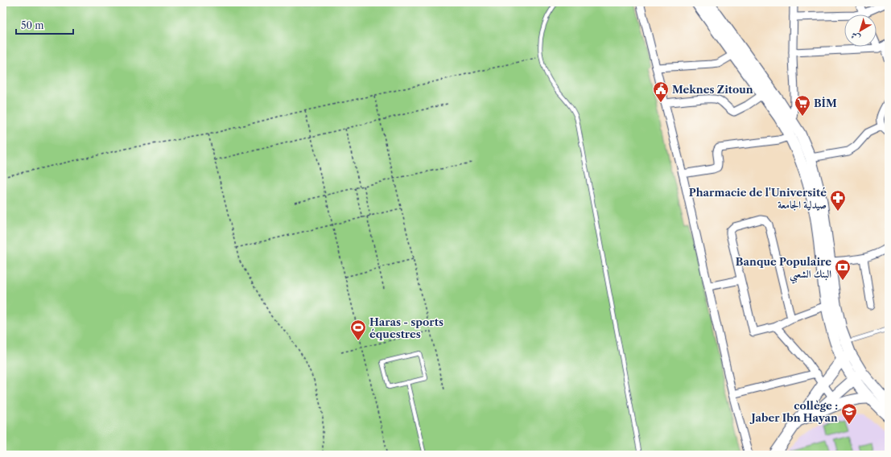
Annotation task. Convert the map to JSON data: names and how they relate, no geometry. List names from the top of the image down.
{
  "places": {
    "public building": ["Meknes Zitoun"],
    "supermarket": ["BİM"],
    "pharmacy": ["Pharmacie de l'Université صيدلية الجامعة"],
    "bank": ["Banque Populaire البنك الشعبي"],
    "sports": ["Haras - sports équestres"],
    "school or university": ["collège : Jaber Ibn Hayan"]
  },
  "scale_bar": "50 m",
  "north": "bottom left"
}
